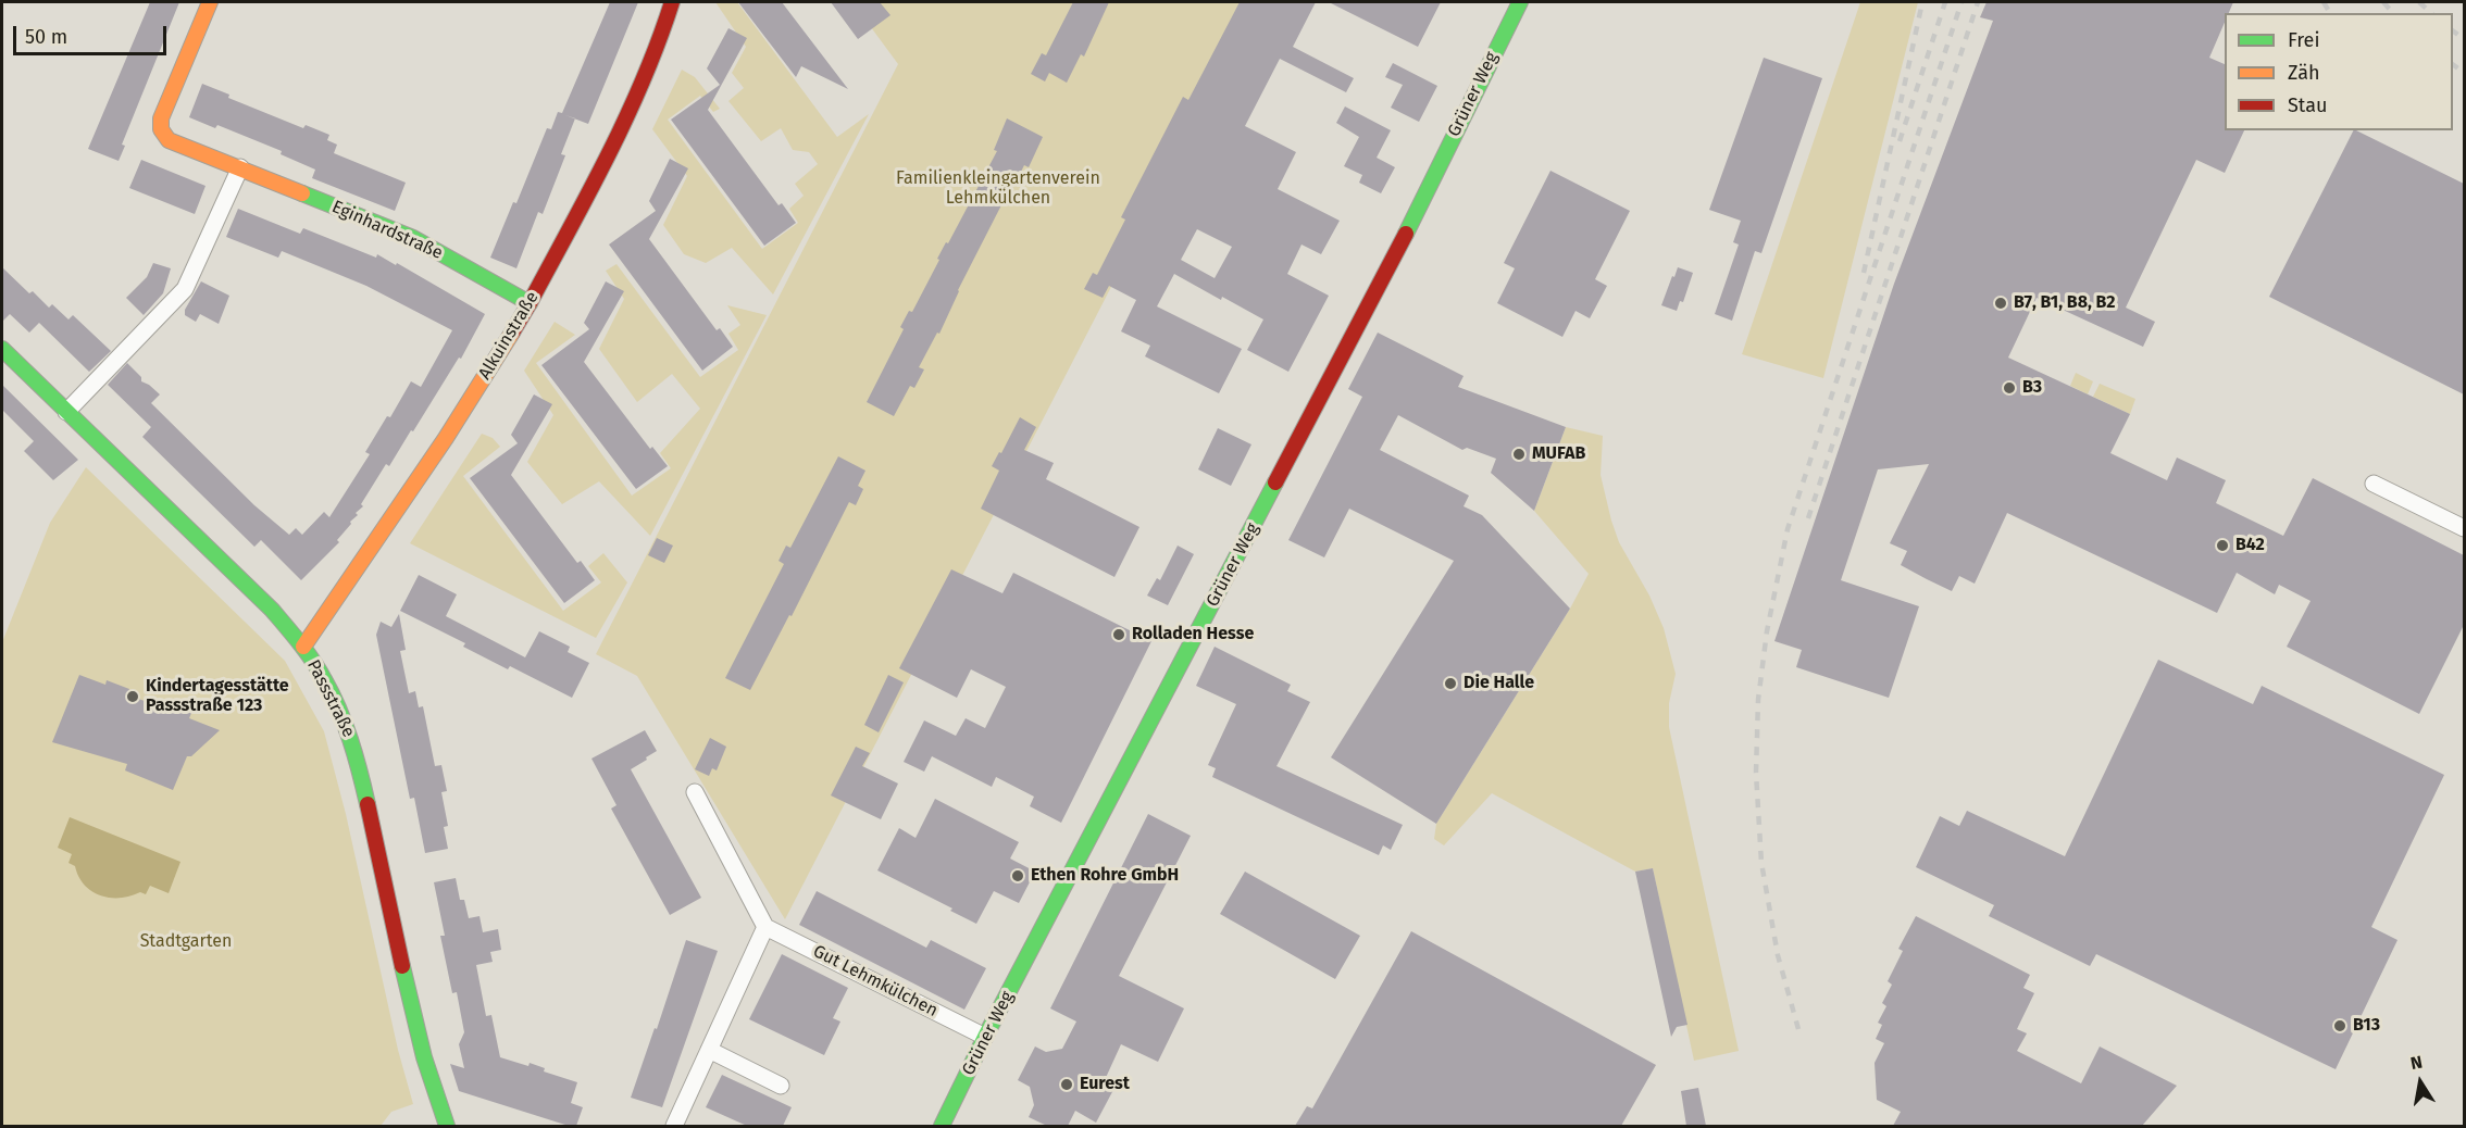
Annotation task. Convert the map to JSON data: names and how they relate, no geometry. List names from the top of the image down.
{
  "streets": {
    "street": [
      "Grüner Weg",
      "Eginhardstraße",
      "Alkuinstraße",
      "Passstraße",
      "Gut Lehmkülchen"
    ]
  },
  "crossings": [
    ["Grüner Weg", "Gut Lehmkülchen"],
    ["Eginhardstraße", "Alkuinstraße"],
    ["Alkuinstraße", "Passstraße"]
  ],
  "parks": ["Familienkleingartenverein Lehmkülchen", "Stadtgarten"],
  "places": [
    "B7, B1, B8, B2",
    "B3",
    "MUFAB",
    "B42",
    "Rolladen Hesse",
    "Die Halle",
    "Kindertagesstätte Passstraße 123",
    "Ethen Rohre GmbH",
    "B13",
    "Eurest"
  ],
  "legend": ["Frei", "Zäh", "Stau"],
  "scale_bar": "50 m",
  "north": "top"
}
